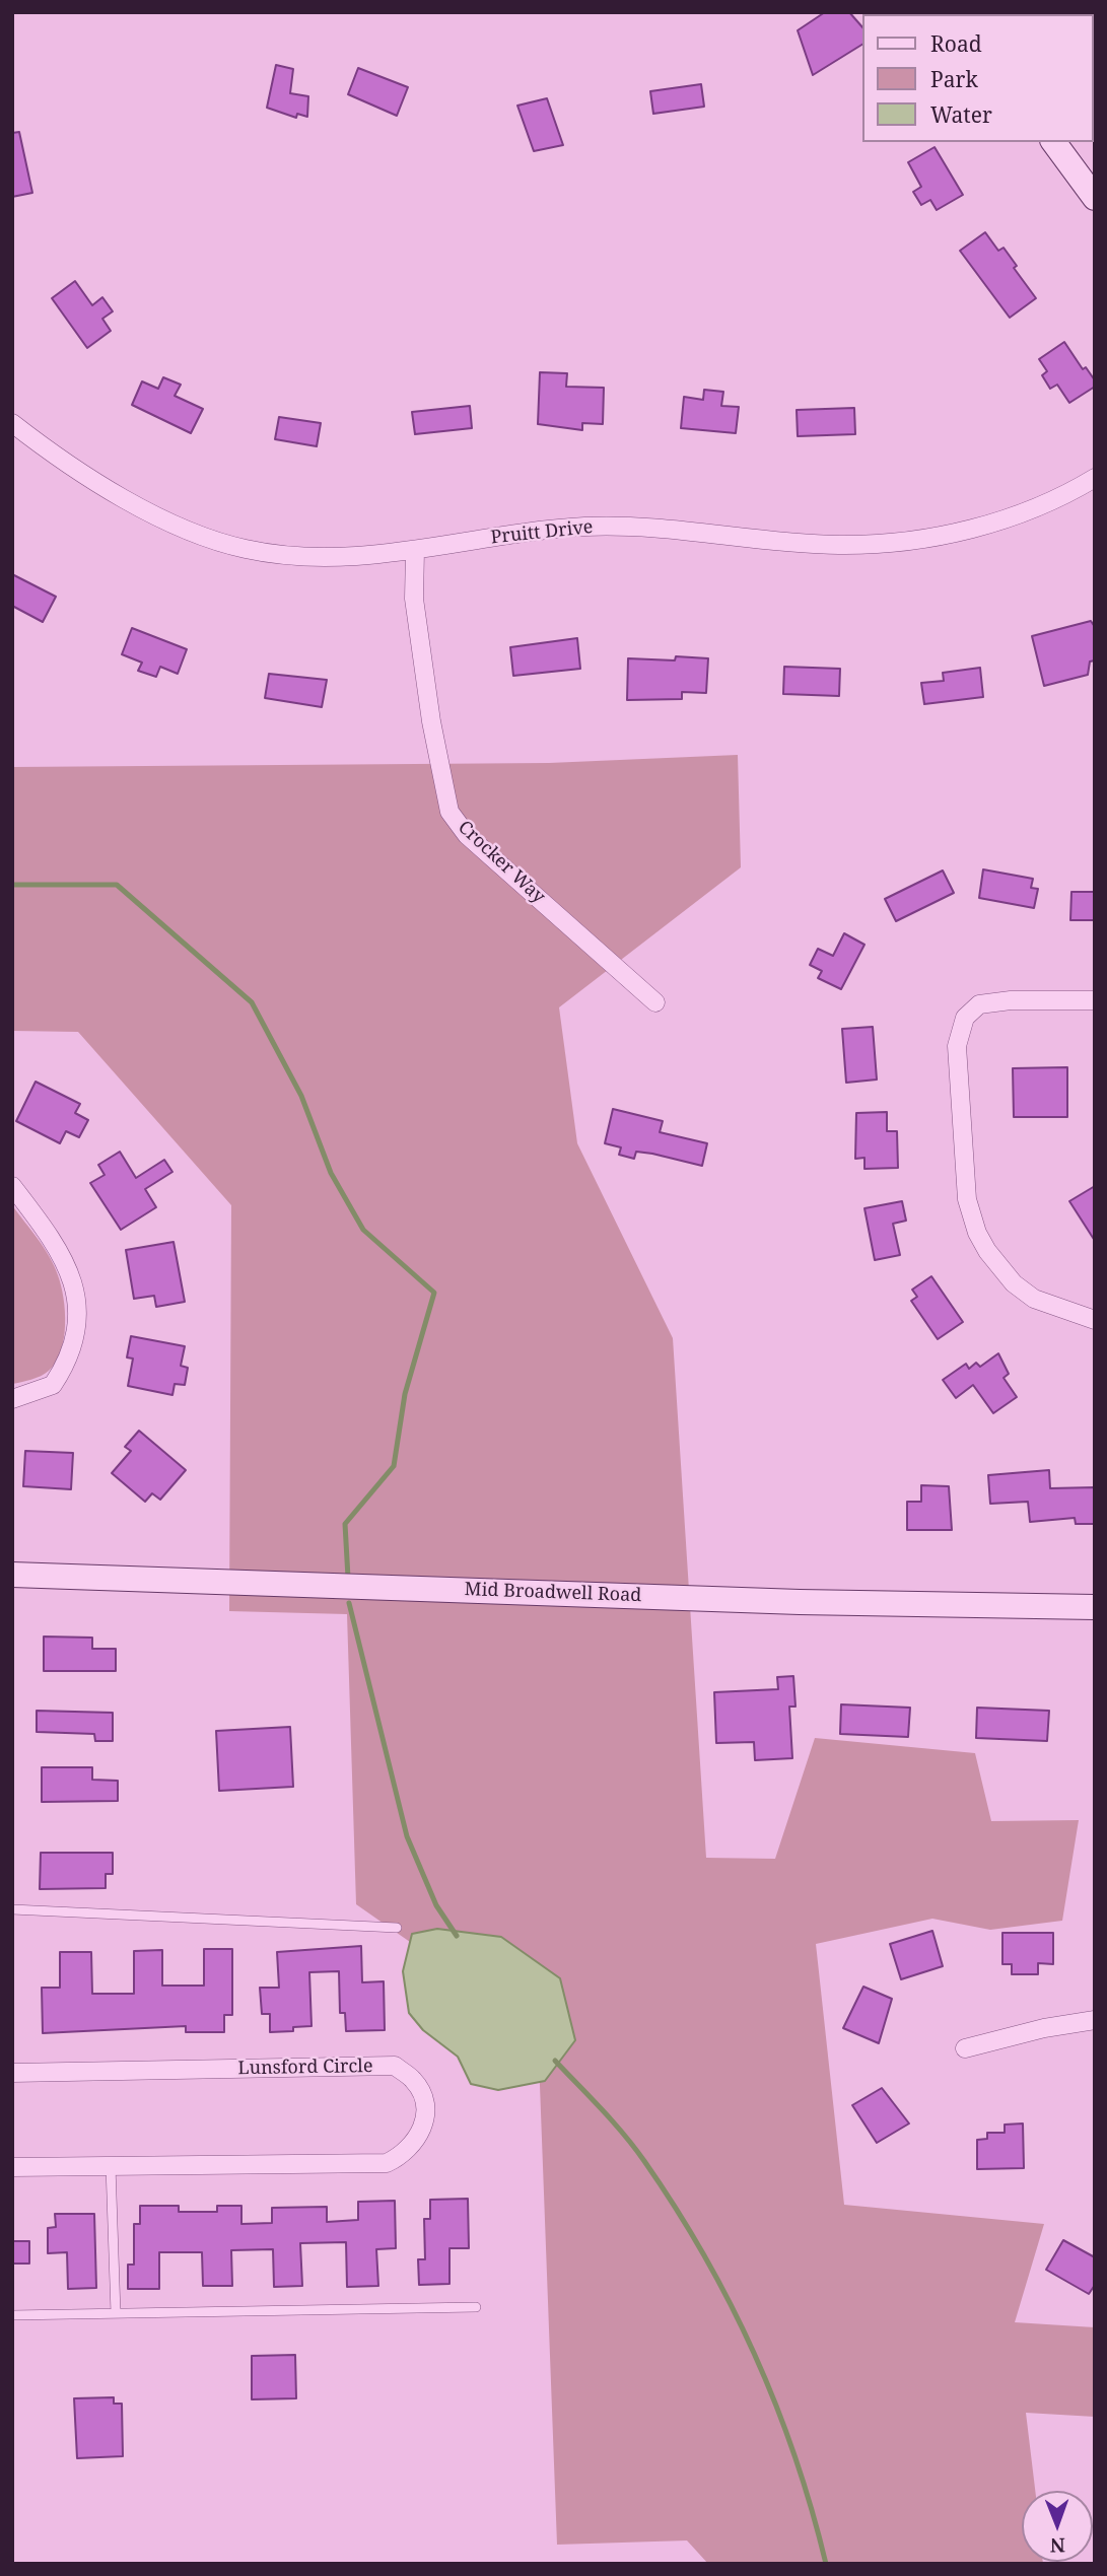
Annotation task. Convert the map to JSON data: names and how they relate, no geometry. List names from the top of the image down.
{
  "streets": {
    "street": [
      "Pruitt Drive",
      "Crocker Way",
      "Mid Broadwell Road",
      "Lunsford Circle"
    ]
  },
  "crossings": [
    ["Pruitt Drive", "Crocker Way"]
  ],
  "legend": ["Road", "Park", "Water"],
  "north": "bottom"
}
